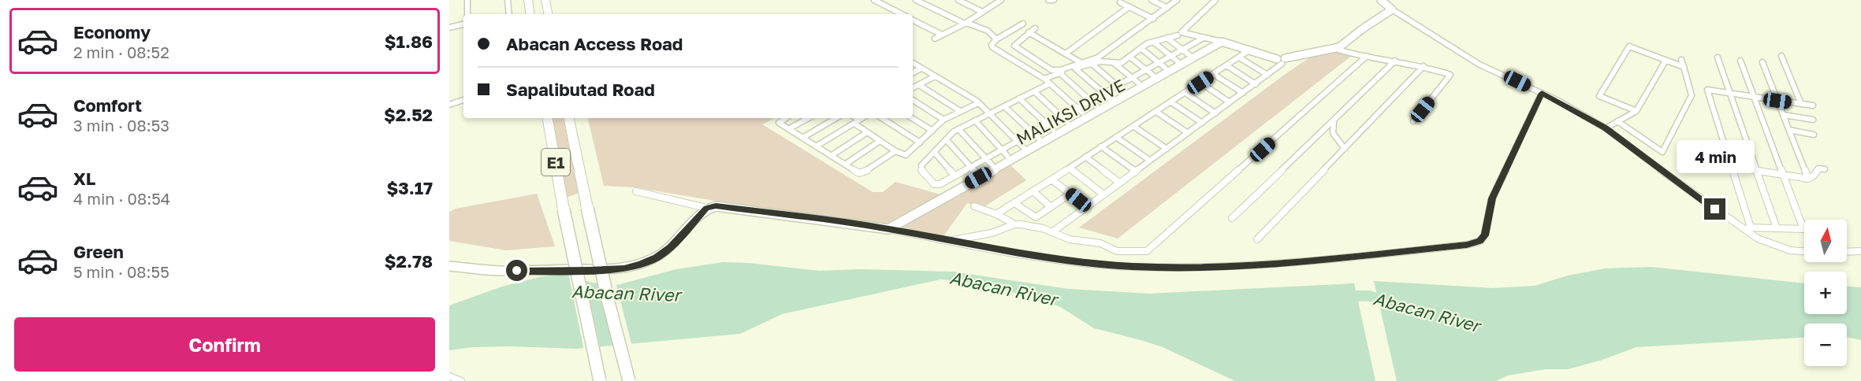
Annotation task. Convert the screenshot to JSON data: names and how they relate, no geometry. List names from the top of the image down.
{
  "streets": {
    "highway": ["E1"],
    "street": ["MALIKSI DRIVE"]
  },
  "water": ["Abacan River"],
  "north": "top",
  "page": {
    "list": [
      {
        "name": "Economy",
        "note": "2 min · 08:52",
        "value": "$1.86"
      },
      {
        "name": "Comfort",
        "note": "3 min · 08:53",
        "value": "$2.52"
      },
      {
        "name": "XL",
        "note": "4 min · 08:54",
        "value": "$3.17"
      },
      {
        "name": "Green",
        "note": "5 min · 08:55",
        "value": "$2.78"
      }
    ],
    "banner": ["Abacan Access Road", "Sapalibutad Road"],
    "bubble": "4 min",
    "map_buttons": ["+", "−"],
    "buttons": "Confirm"
  }
}
